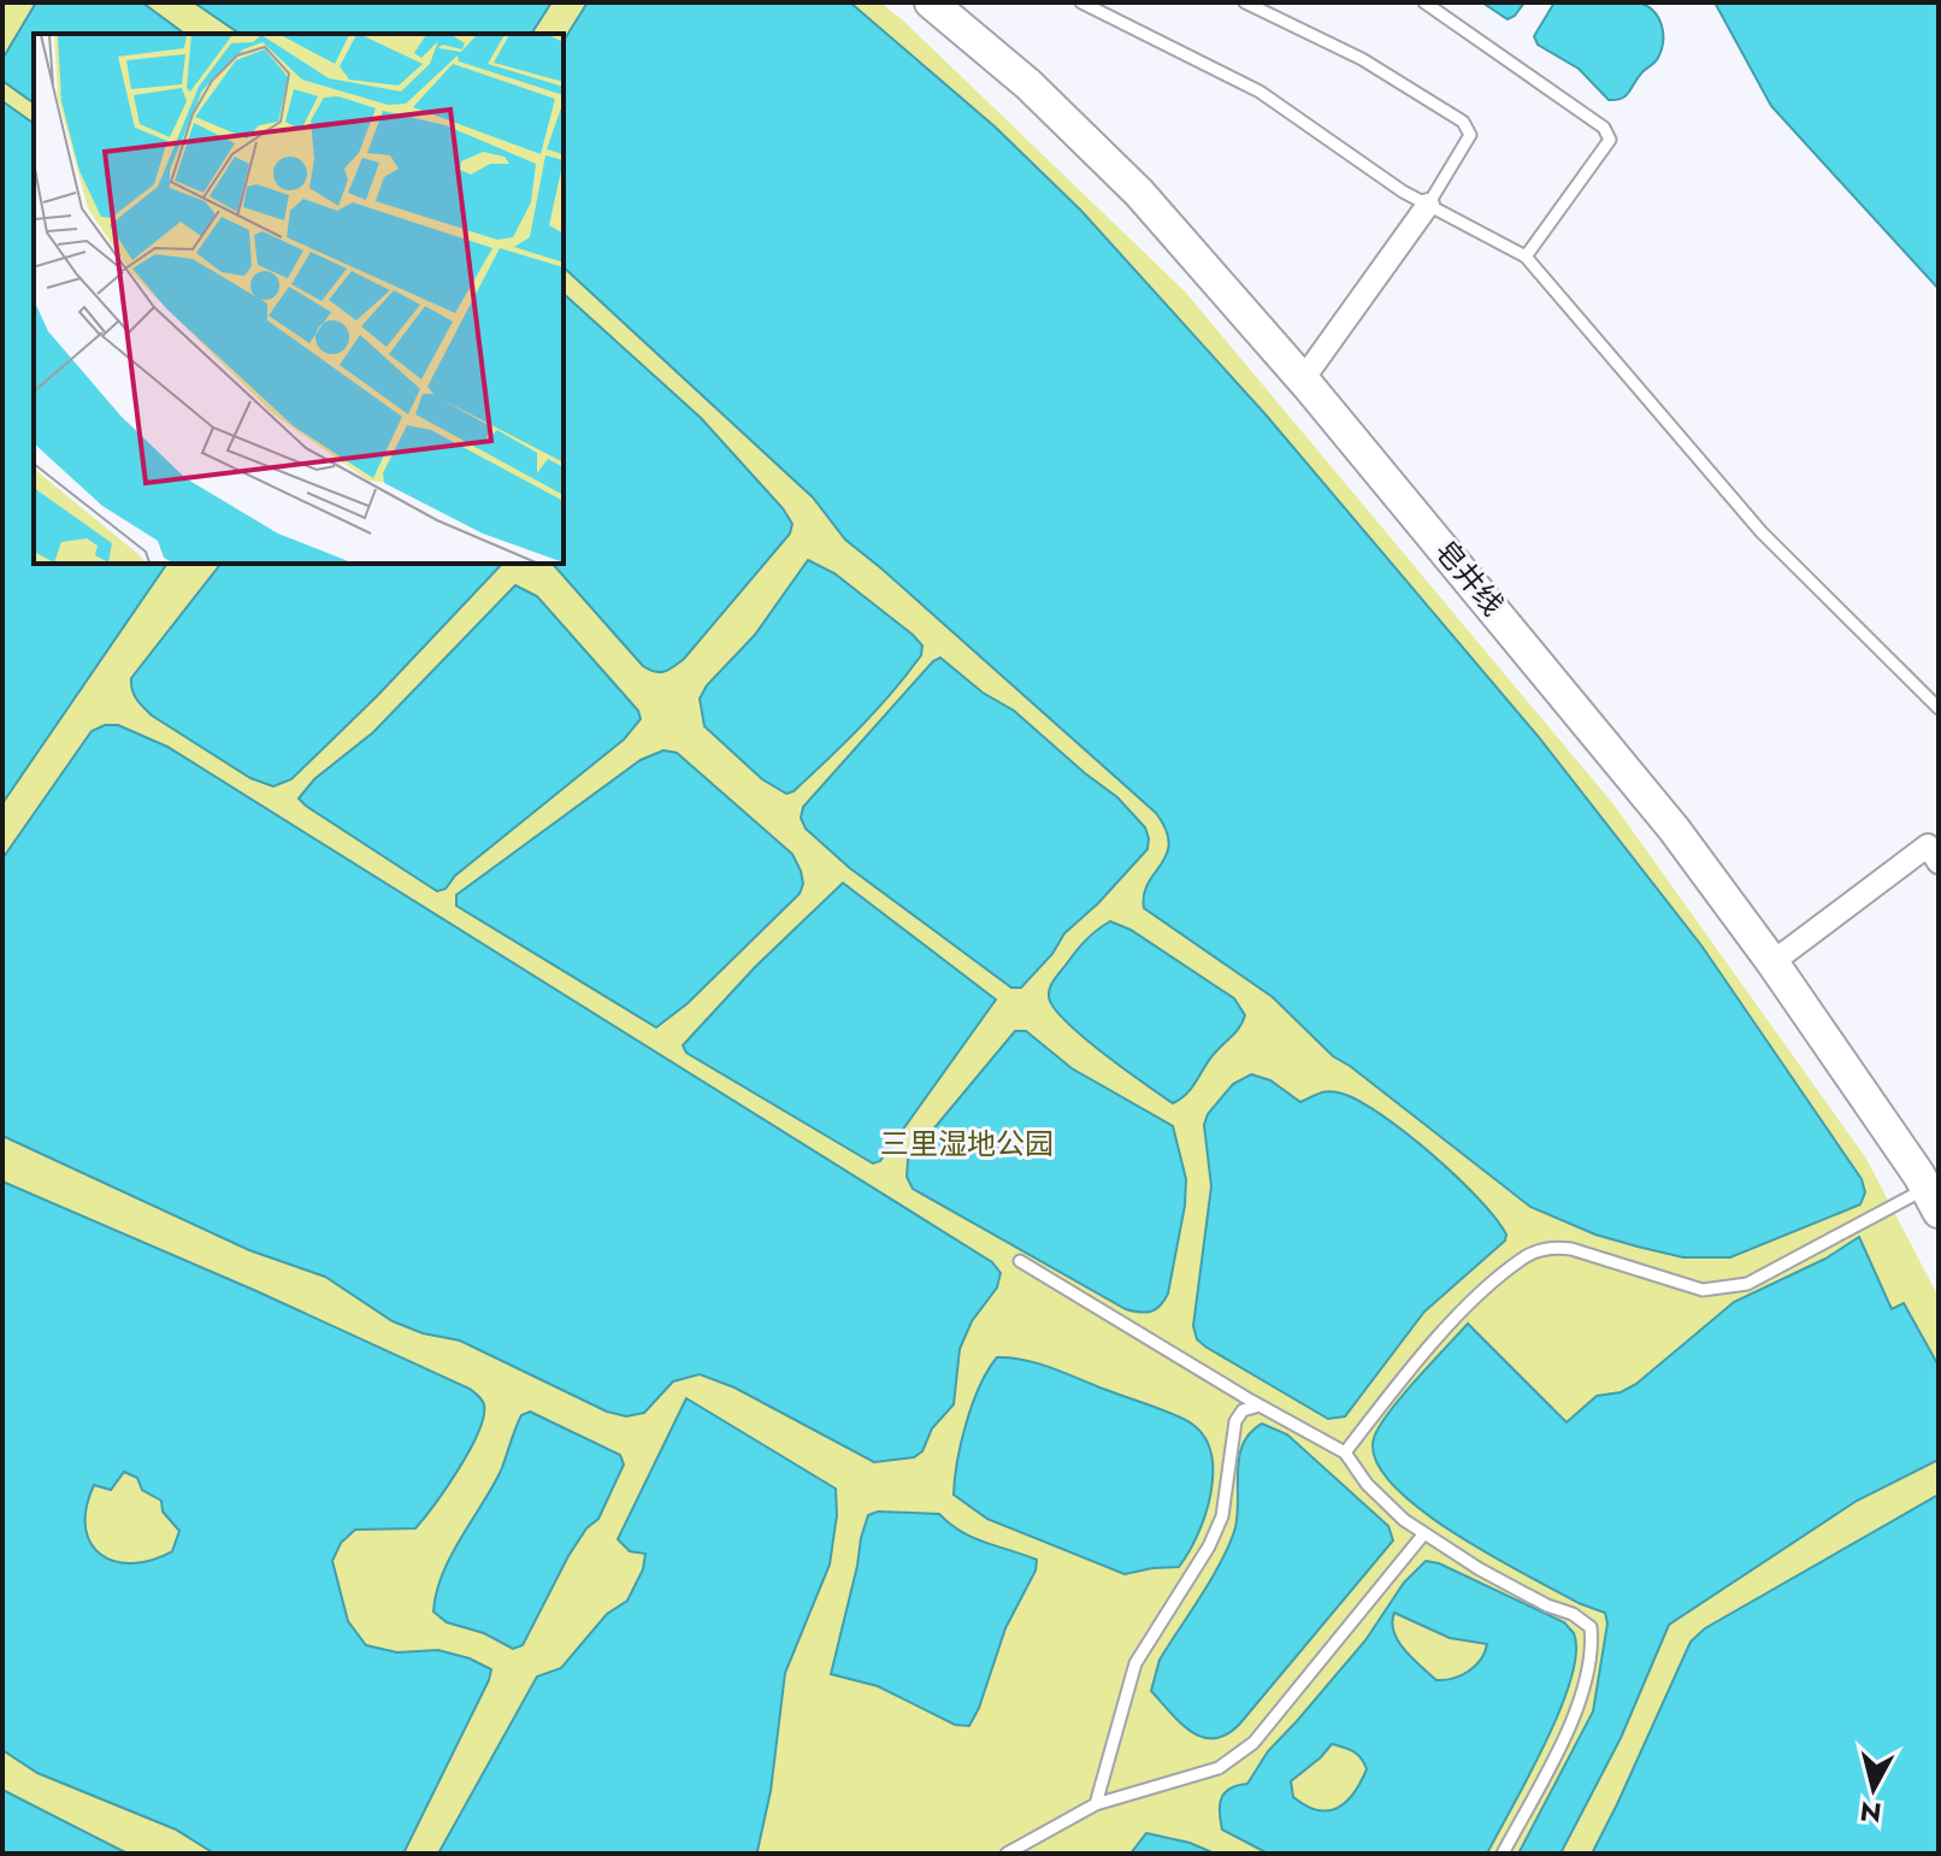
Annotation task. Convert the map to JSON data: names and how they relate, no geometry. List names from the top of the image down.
{
  "streets": {
    "street": ["皂井线"]
  },
  "parks": ["三里湿地公园"],
  "north": "bottom"
}
